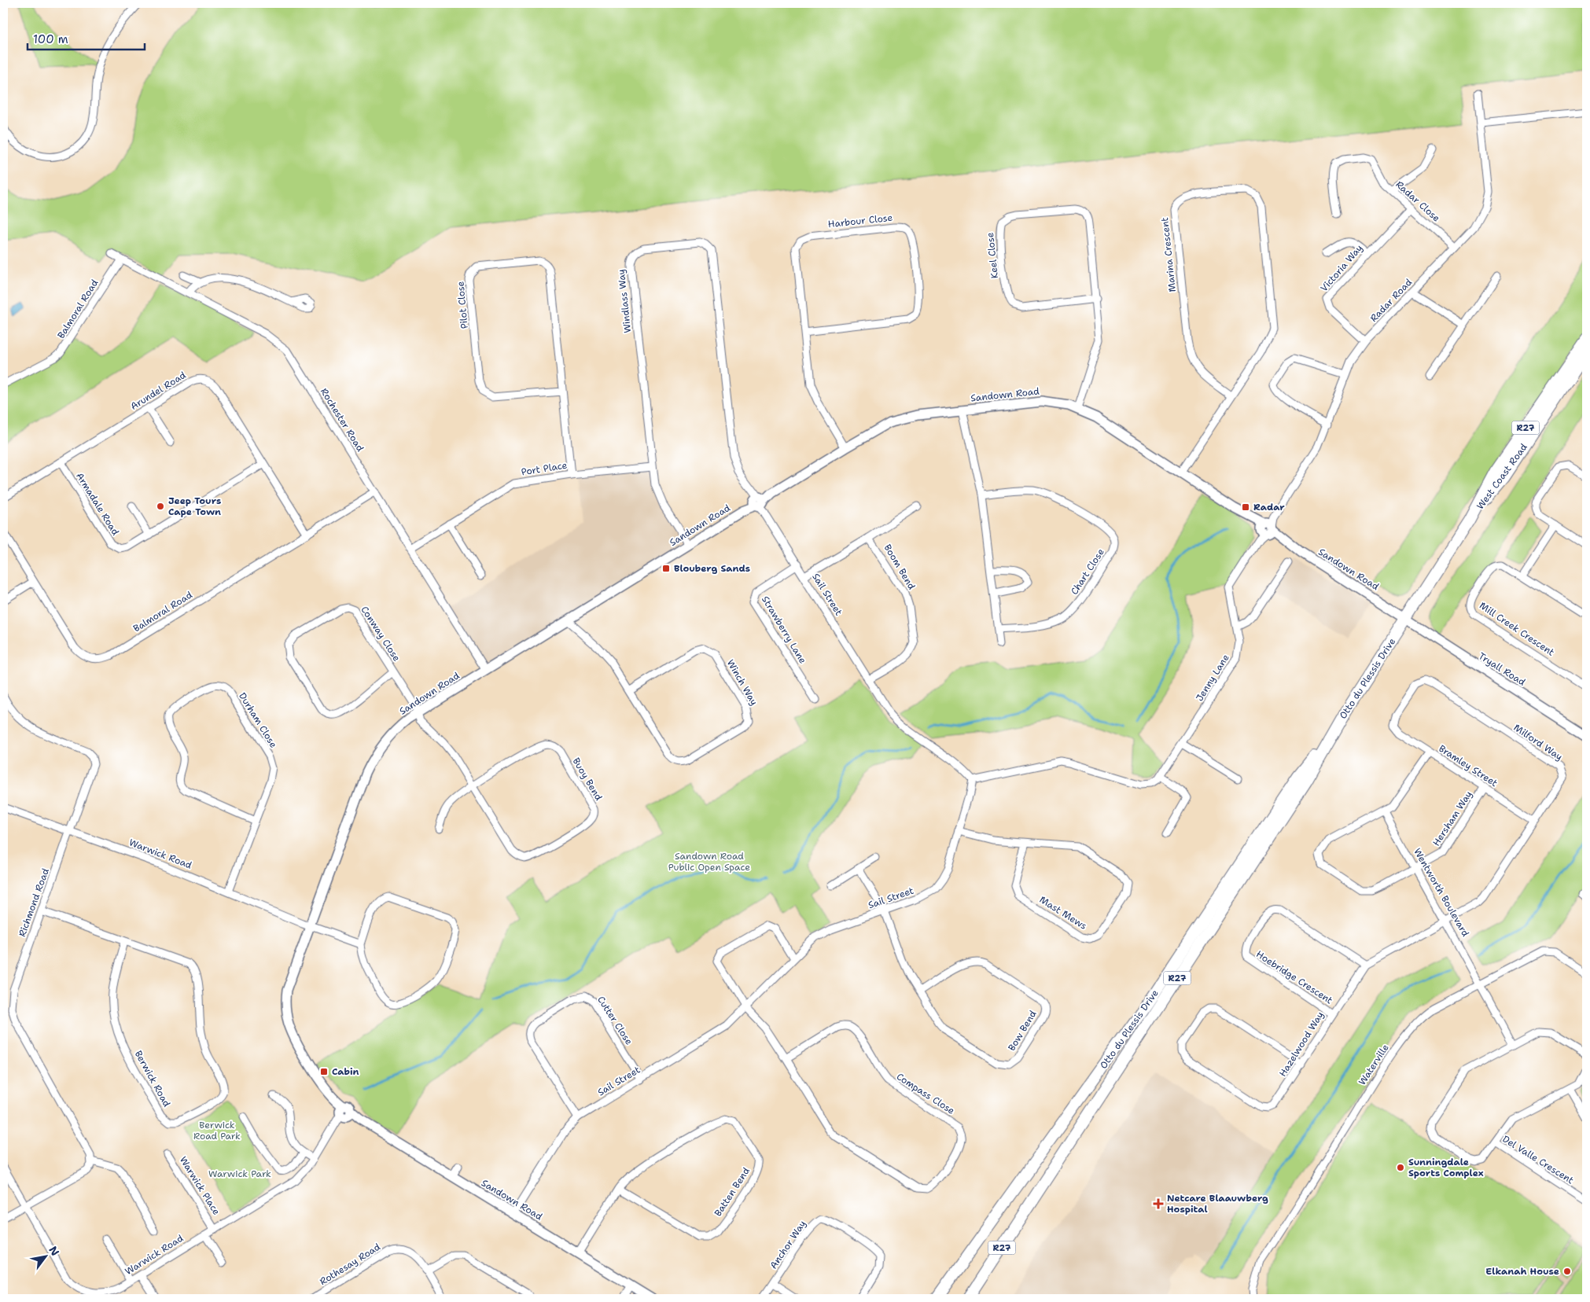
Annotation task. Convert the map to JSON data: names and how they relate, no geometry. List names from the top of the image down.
{
  "streets": {
    "main road": ["R27", "West Coast Road", "Otto du Plessis Drive"],
    "street": [
      "Radar Close",
      "Harbour Close",
      "Marina Crescent",
      "Keel Close",
      "Victoria Way",
      "Radar Road",
      "Windlass Way",
      "Pilot Close",
      "Balmoral Road",
      "Arundel Road",
      "Sandown Road",
      "Rochester Road",
      "Port Place",
      "Armadale Road",
      "Boom Bend",
      "Chart Close",
      "Sail Street",
      "Mill Creek Crescent",
      "Strawberry Lane",
      "Conway Close",
      "Tryall Road",
      "Jenny Lane",
      "Winch Way",
      "Durham Close",
      "Milford Way",
      "Bramley Street",
      "Buoy Bend",
      "Hersham Way",
      "Warwick Road",
      "Wentworth Boulevard",
      "Richmond Road",
      "Mast Mews",
      "Hoebridge Crescent",
      "Cutter Close",
      "Bow Bend",
      "Hazelwood Way",
      "Waterville",
      "Berwick Road",
      "Compass Close",
      "Del Valle Crescent",
      "Warwick Place",
      "Batten Bend",
      "Anchor Way",
      "Rothesay Road"
    ]
  },
  "crossings": [
    ["Radar Close", "Victoria Way"],
    ["Radar Close", "Radar Road"],
    ["Harbour Close", "Sandown Road"],
    ["Marina Crescent", "Sandown Road"],
    ["Keel Close", "Sandown Road"],
    ["Victoria Way", "Radar Road"],
    ["Radar Road", "Sandown Road"],
    ["Radar Road", "Jenny Lane"],
    ["Windlass Way", "Sandown Road"],
    ["Windlass Way", "Port Place"],
    ["Windlass Way", "Sail Street"],
    ["Pilot Close", "Port Place"],
    ["Balmoral Road", "Arundel Road"],
    ["Balmoral Road", "Rochester Road"],
    ["Arundel Road", "Armadale Road"],
    ["Sandown Road", "Rochester Road"],
    ["Sandown Road", "West Coast Road"],
    ["Sandown Road", "Sail Street"],
    ["Sandown Road", "Conway Close"],
    ["Sandown Road", "Tryall Road"],
    ["Sandown Road", "Jenny Lane"],
    ["Sandown Road", "Otto du Plessis Drive"],
    ["Sandown Road", "Winch Way"],
    ["Sandown Road", "Buoy Bend"],
    ["Sandown Road", "Warwick Road"],
    ["Sandown Road", "Batten Bend"],
    ["Rochester Road", "Port Place"],
    ["West Coast Road", "Tryall Road"],
    ["West Coast Road", "Otto du Plessis Drive"],
    ["Boom Bend", "Sail Street"],
    ["Sail Street", "Strawberry Lane"],
    ["Sail Street", "Mast Mews"],
    ["Sail Street", "Cutter Close"],
    ["Sail Street", "Bow Bend"],
    ["Sail Street", "Compass Close"],
    ["Conway Close", "Buoy Bend"],
    ["Tryall Road", "Otto du Plessis Drive"],
    ["Durham Close", "Warwick Road"],
    ["Milford Way", "Bramley Street"],
    ["Milford Way", "Wentworth Boulevard"],
    ["Milford Way", "Hazelwood Way"],
    ["Bramley Street", "Hersham Way"],
    ["Hersham Way", "Wentworth Boulevard"],
    ["Warwick Road", "Richmond Road"],
    ["Warwick Road", "Warwick Place"],
    ["Wentworth Boulevard", "Hazelwood Way"],
    ["Wentworth Boulevard", "Waterville"],
    ["Richmond Road", "Berwick Road"],
    ["Hoebridge Crescent", "Hazelwood Way"]
  ],
  "parks": ["Sandown Road Public Open Space", "Berwick Road Park", "Warwick Park"],
  "places": {
    "other": ["Jeep Tours Cape Town", "Sunningdale Sports Complex", "Elkanah House"],
    "transit": ["Radar", "Blouberg Sands", "Cabin"],
    "health": ["Netcare Blaauwberg Hospital"]
  },
  "scale_bar": "100 m",
  "north": "top right"
}
